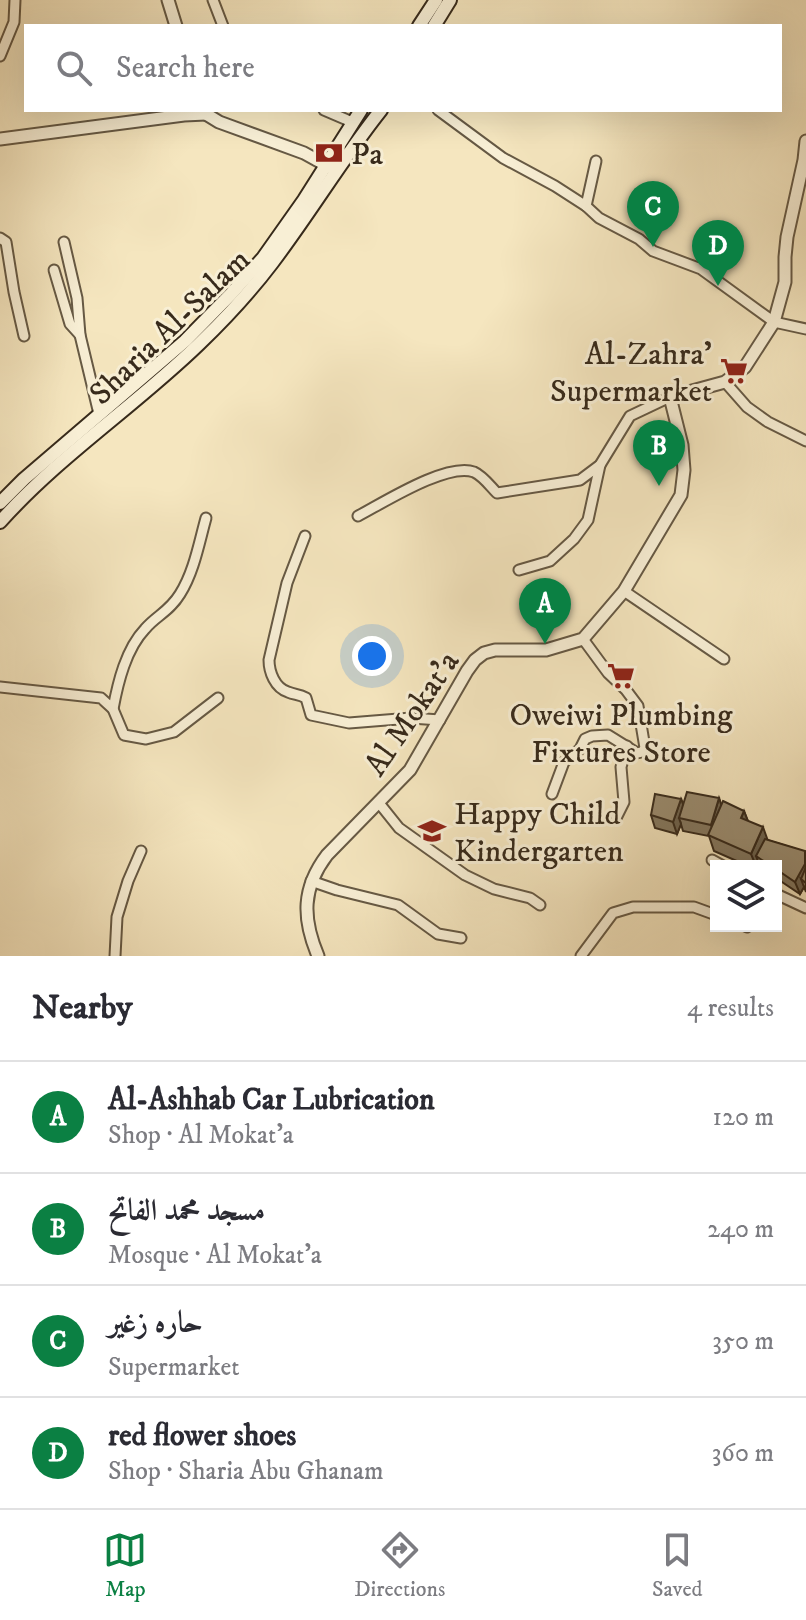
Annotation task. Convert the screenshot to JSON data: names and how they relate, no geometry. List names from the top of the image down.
{
  "streets": {
    "main road": ["Sharia Al-Salam"],
    "street": ["Al Mokat'a"]
  },
  "places": {
    "bank": ["Pa"],
    "supermarket": ["Al-Zahra' Supermarket", "Oweiwi Plumbing Fixtures Store"],
    "school or university": ["Happy Child Kindergarten"]
  },
  "page": {
    "search": "Search here",
    "pins": [
      "C",
      "D",
      "B",
      "A"
    ],
    "heading": ["Nearby", "4 results"],
    "list": [
      {
        "mark": "A",
        "name": "Al-Ashhab Car Lubrication",
        "note": "Shop · Al Mokat'a",
        "value": "120 m"
      },
      {
        "mark": "B",
        "name": "مسجد محمد الفاتح",
        "note": "Mosque · Al Mokat'a",
        "value": "240 m"
      },
      {
        "mark": "C",
        "name": "حاره زغير",
        "note": "Supermarket",
        "value": "350 m"
      },
      {
        "mark": "D",
        "name": "red flower shoes",
        "note": "Shop · Sharia Abu Ghanam",
        "value": "360 m"
      }
    ],
    "nav": ["Map", "Directions", "Saved"]
  }
}
